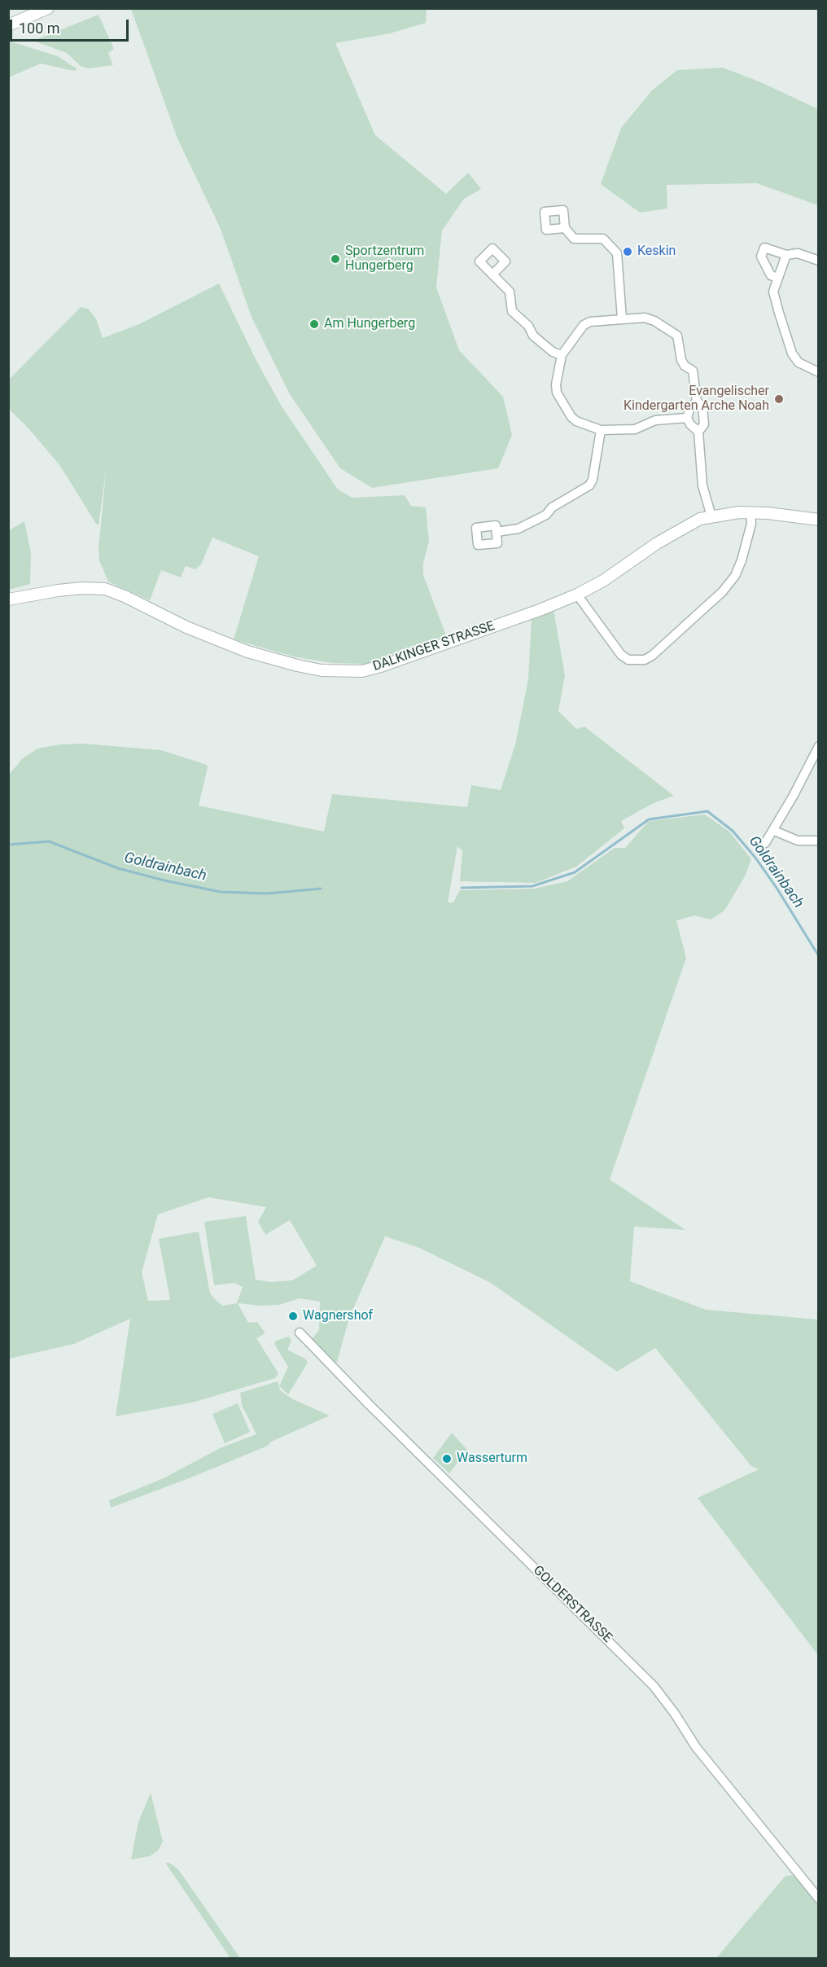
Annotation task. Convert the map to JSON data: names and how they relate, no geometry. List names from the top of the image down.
{
  "streets": {
    "street": ["DALKINGER STRASSE", "GOLDERSTRASSE"]
  },
  "water": ["Goldrainbach"],
  "places": [
    "Keskin",
    "Sportzentrum Hungerberg",
    "Am Hungerberg",
    "Evangelischer Kindergarten Arche Noah",
    "Wagnershof",
    "Wasserturm"
  ],
  "scale_bar": "100 m"
}
